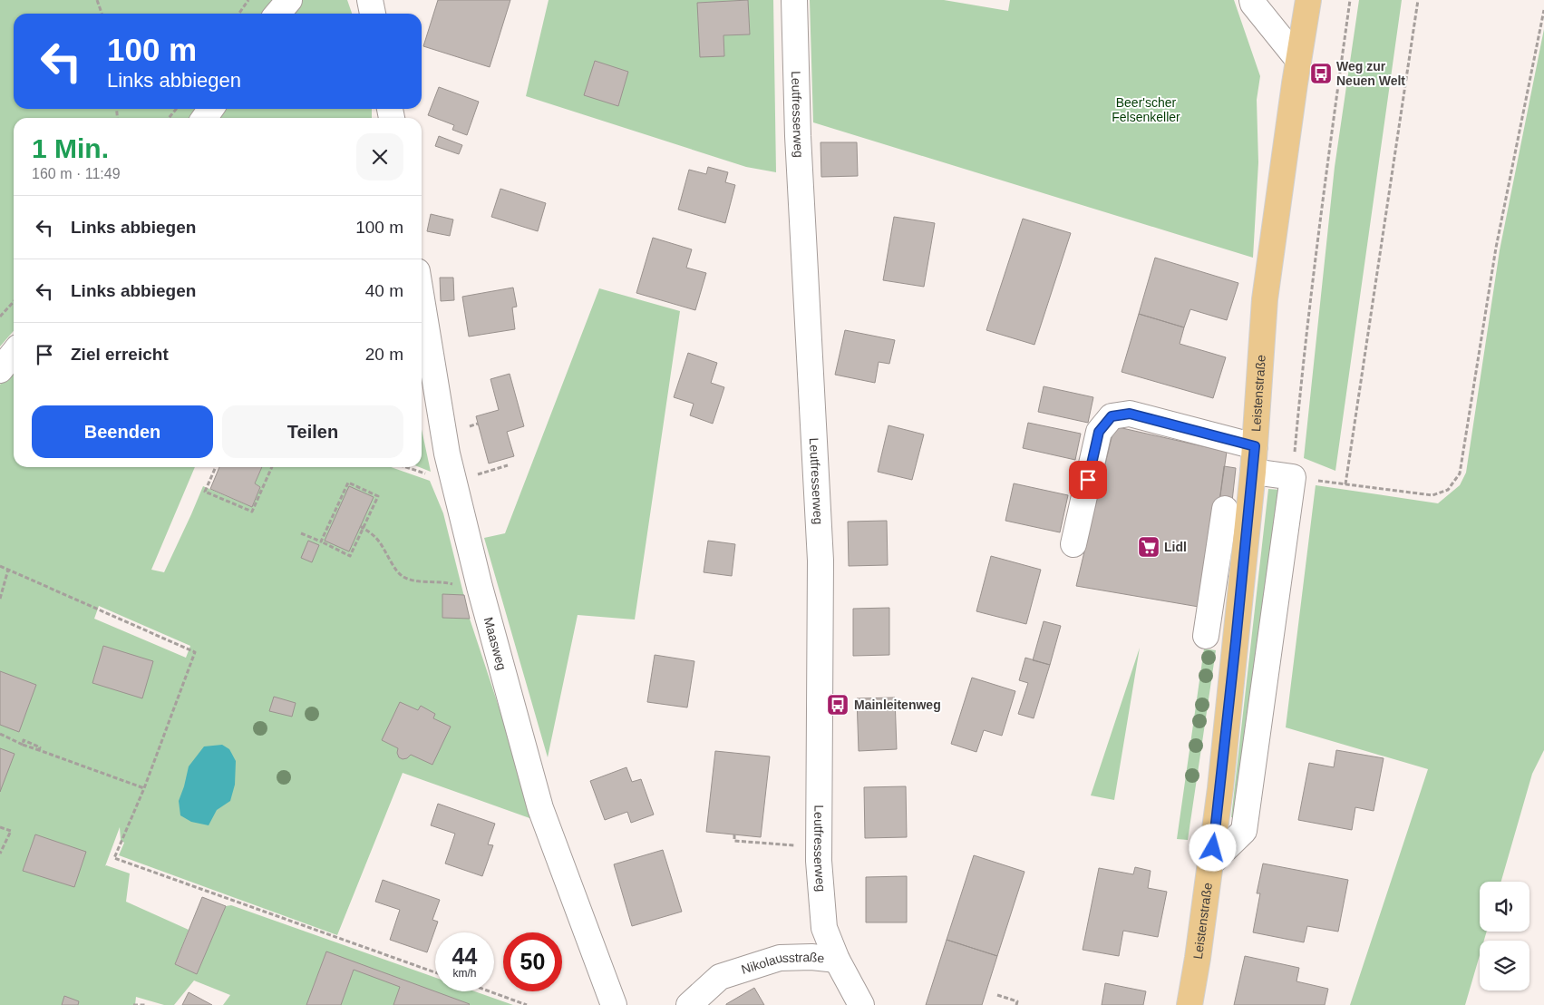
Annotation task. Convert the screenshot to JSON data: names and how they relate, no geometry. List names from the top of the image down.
{
  "streets": {
    "main road": ["Leistenstraße"],
    "street": ["Leutfresserweg", "Maasweg", "Nikolausstraße"]
  },
  "crossings": [
    ["Leutfresserweg", "Nikolausstraße"]
  ],
  "parks": ["Beer'scher Felsenkeller"],
  "places": {
    "bus stop": ["Weg zur Neuen Welt", "Mainleitenweg"],
    "supermarket": ["Lidl"]
  },
  "page": {
    "turn": ["100 m", "Links abbiegen"],
    "heading": ["1 Min.", "160 m · 11:49"],
    "list": [
      {
        "name": "Links abbiegen",
        "value": "100 m"
      },
      {
        "name": "Links abbiegen",
        "value": "40 m"
      },
      {
        "name": "Ziel erreicht",
        "value": "20 m"
      }
    ],
    "buttons": ["Beenden", "Teilen"],
    "speed": "44 km/h",
    "limit": "50"
  }
}
